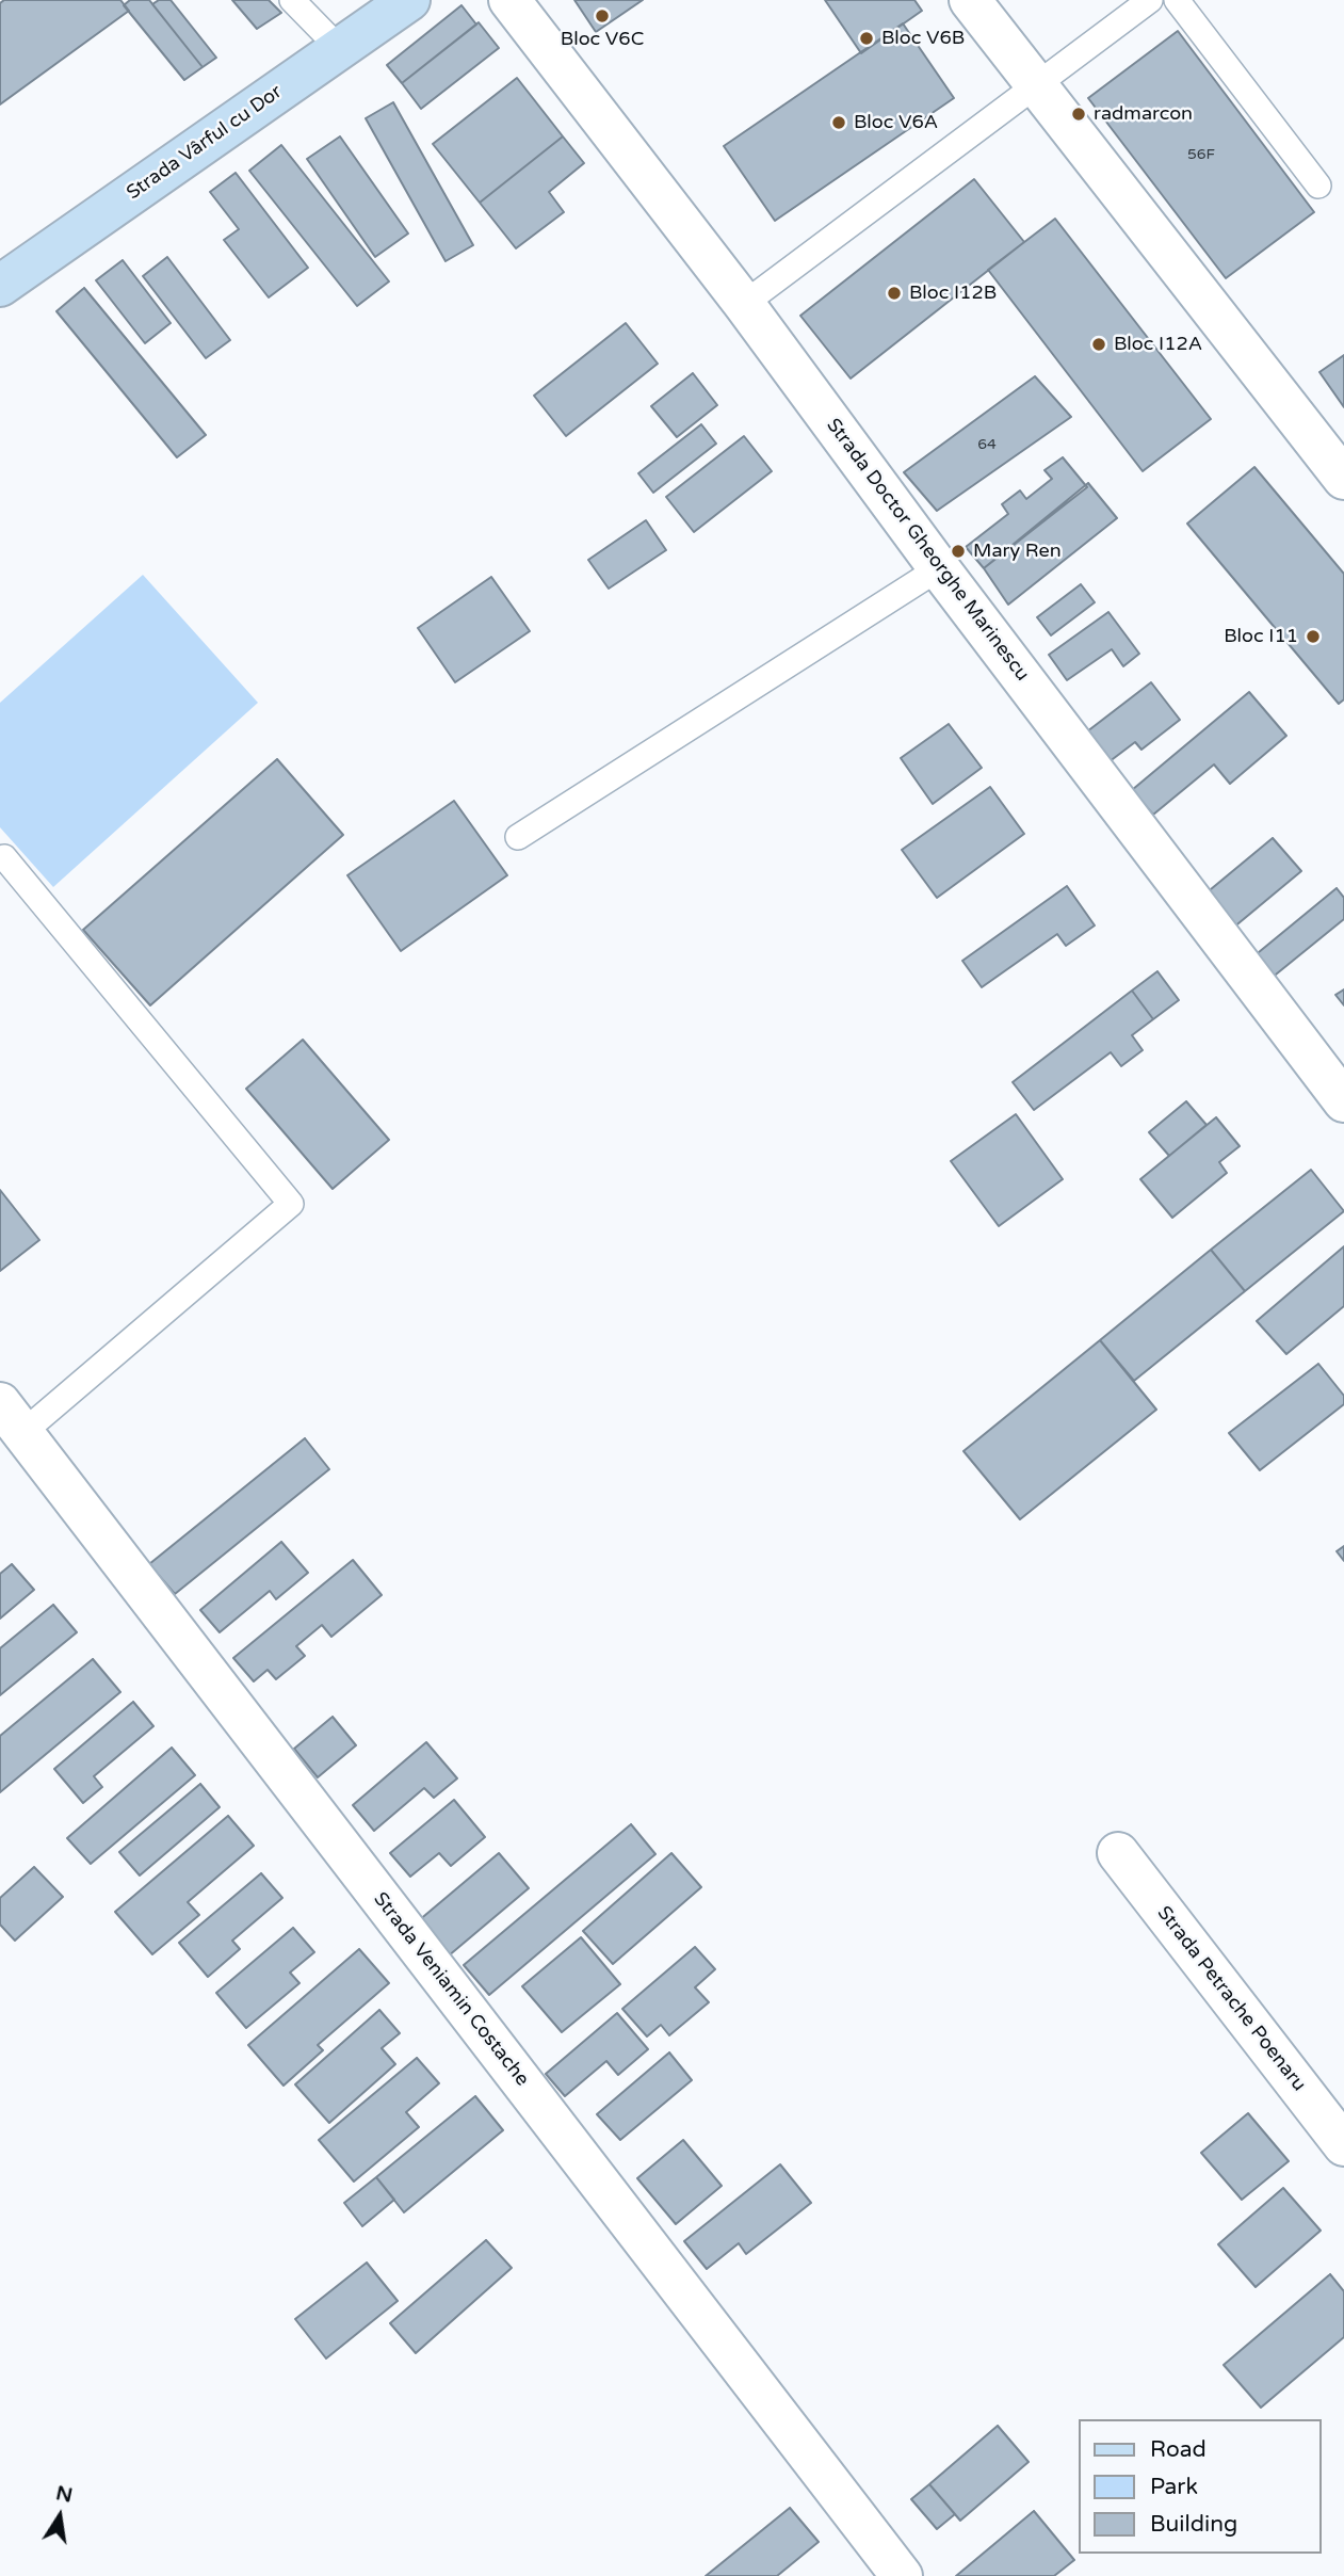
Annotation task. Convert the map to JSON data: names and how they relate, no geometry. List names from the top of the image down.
{
  "streets": {
    "street": [
      "Strada Vârful cu Dor",
      "Strada Doctor Gheorghe Marinescu",
      "Strada Veniamin Costache",
      "Strada Petrache Poenaru"
    ]
  },
  "places": [
    "Bloc V6C",
    "Bloc V6B",
    "radmarcon",
    "Bloc V6A",
    "Bloc I12B",
    "Bloc I12A",
    "Mary Ren",
    "Bloc I11"
  ],
  "house_numbers": ["56F", "64"],
  "legend": ["Road", "Park", "Building"],
  "north": "top"
}
